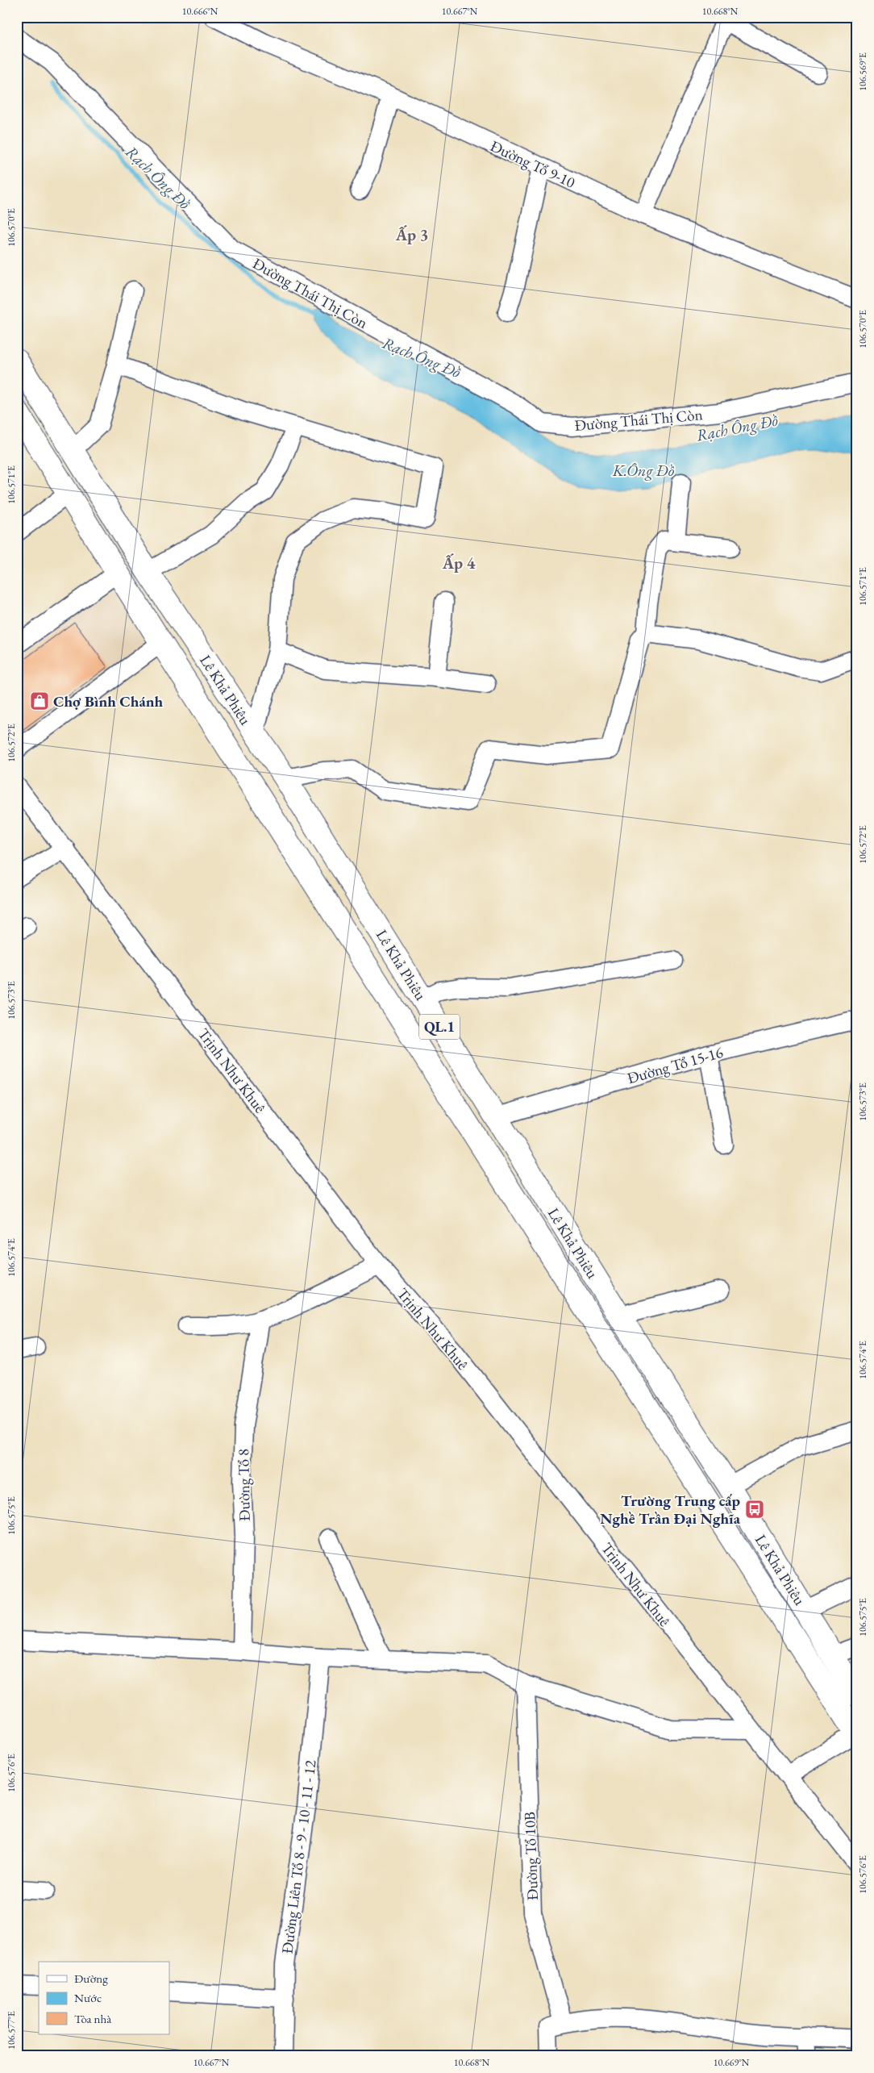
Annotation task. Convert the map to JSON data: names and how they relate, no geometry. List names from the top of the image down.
{
  "streets": {
    "highway": ["Lê Khả Phiêu", "QL.1"],
    "street": [
      "Đường Tổ 9-10",
      "Đường Thái Thị Còn",
      "Đường Tổ 15-16",
      "Trịnh Như Khuê",
      "Đường Tổ 8",
      "Đường Tổ 10B",
      "Đường Liên Tổ 8 - 9 - 10 - 11 - 12"
    ]
  },
  "crossings": [
    ["Lê Khả Phiêu", "Đường Tổ 15-16"]
  ],
  "districts": ["Ấp 3", "Ấp 4"],
  "water": ["Rạch Ông Đồ", "K.Ông Đồ"],
  "places": {
    "shop": ["Chợ Bình Chánh"],
    "bus stop": ["Trường Trung cấp Nghề Trần Đại Nghĩa"]
  },
  "legend": ["Đường", "Nước", "Tòa nhà"],
  "coordinates": [
    "10.666°N",
    "10.667°N",
    "10.668°N",
    "106.569°E",
    "106.570°E",
    "106.571°E",
    "106.572°E",
    "106.573°E",
    "106.574°E",
    "106.575°E",
    "106.576°E",
    "106.577°E",
    "10.669°N"
  ]
}
